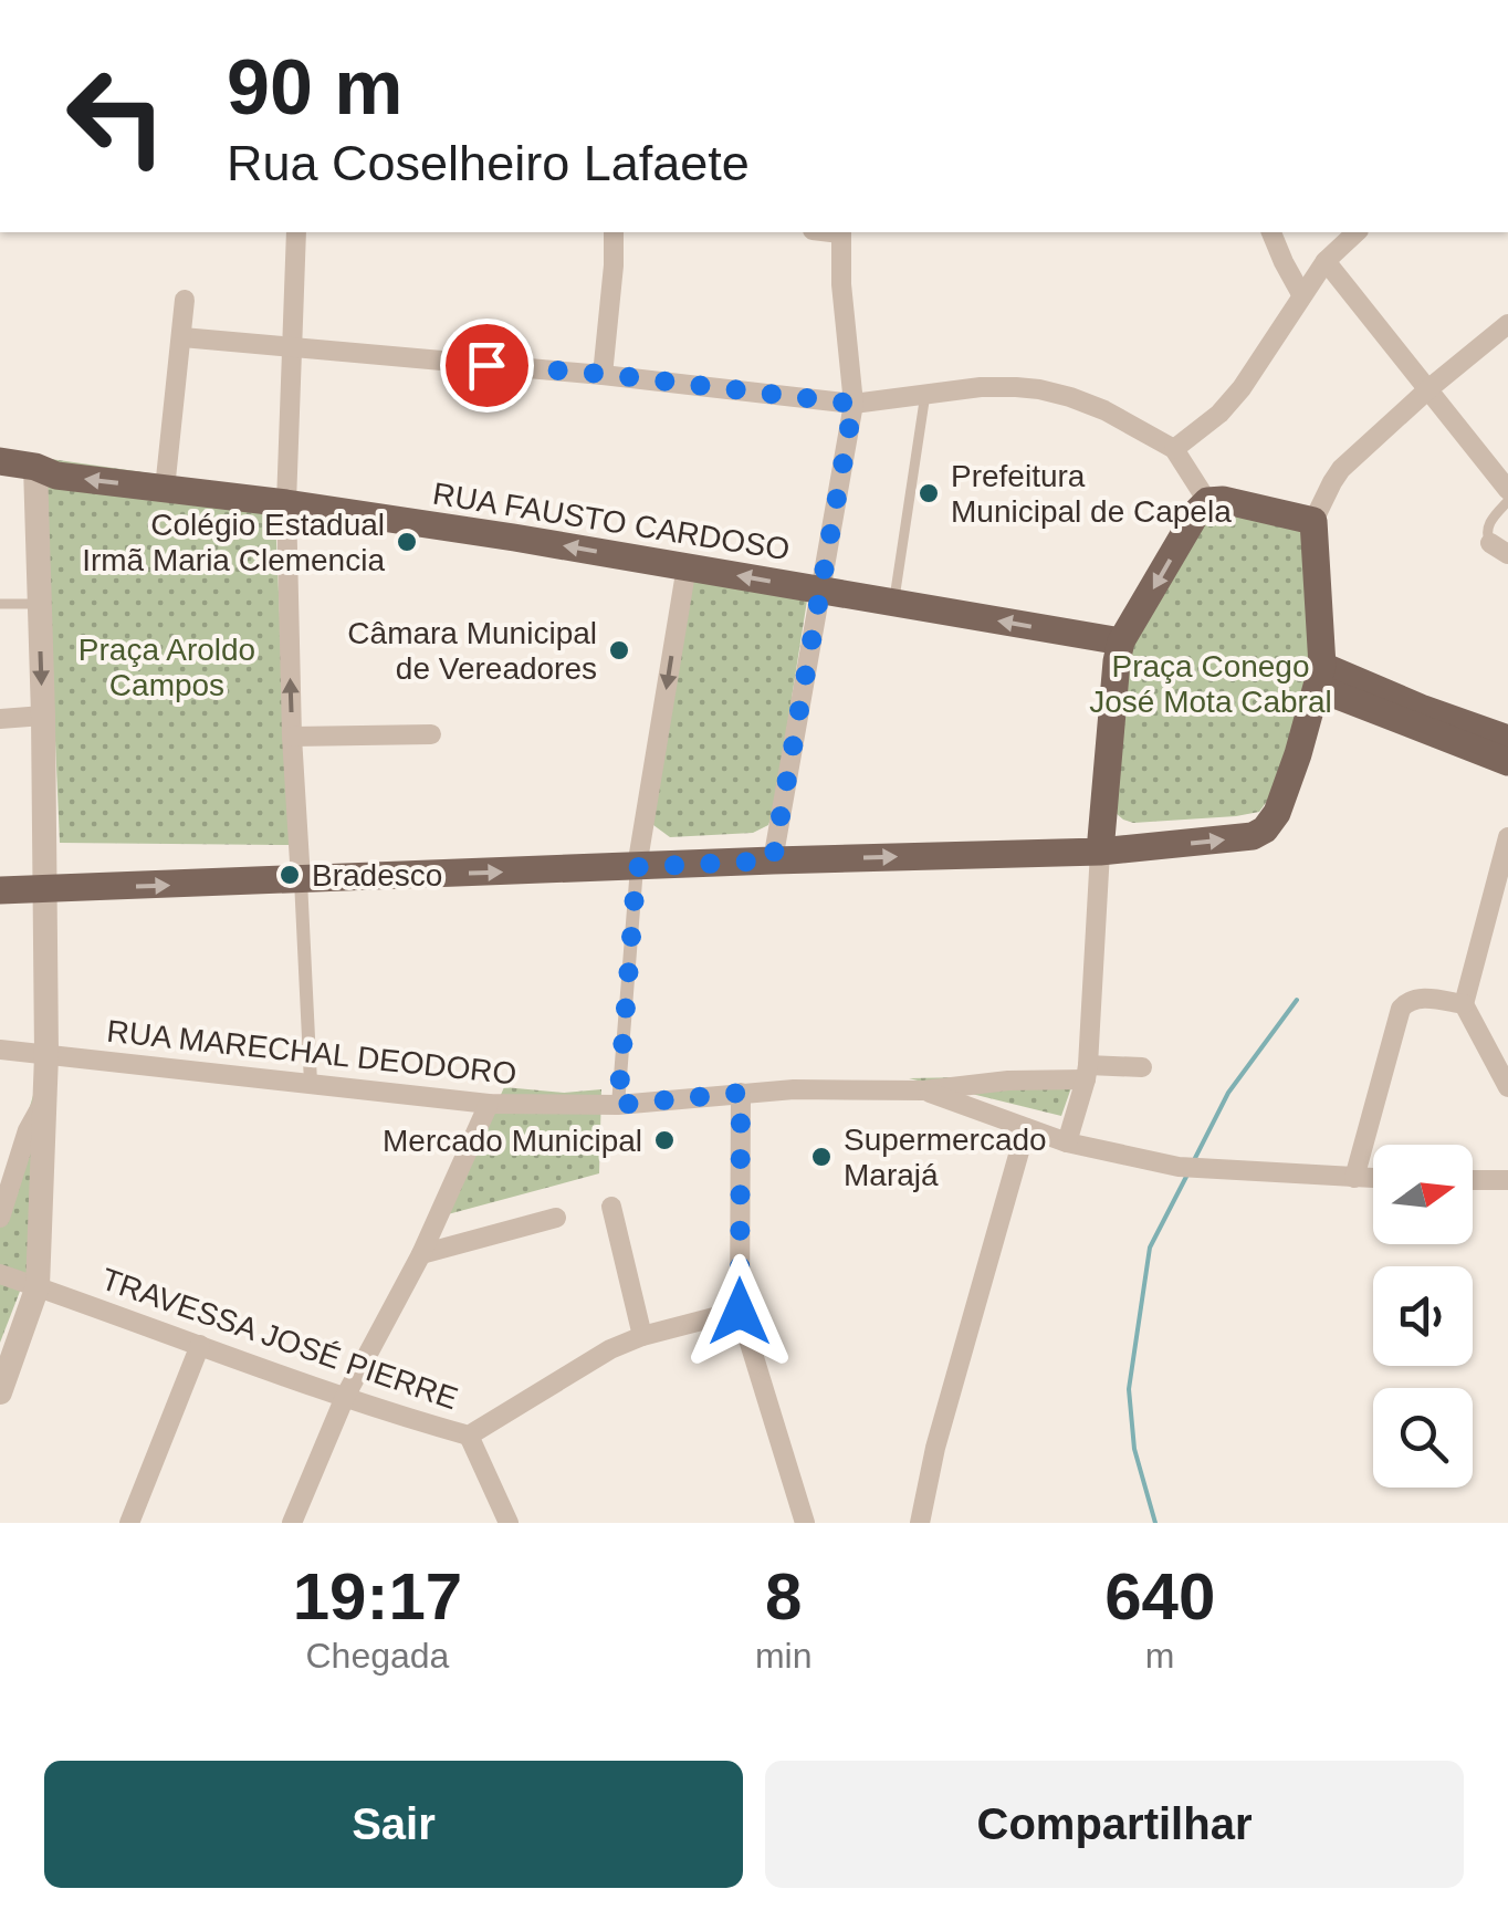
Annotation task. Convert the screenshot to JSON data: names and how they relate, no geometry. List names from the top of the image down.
{
  "streets": {
    "main road": ["RUA FAUSTO CARDOSO"],
    "street": ["RUA MARECHAL DEODORO", "TRAVESSA JOSÉ PIERRE"]
  },
  "one_way": ["RUA FAUSTO CARDOSO"],
  "parks": ["Praça Aroldo Campos", "Praça Conego José Mota Cabral"],
  "places": [
    "Prefeitura Municipal de Capela",
    "Colégio Estadual Irmã Maria Clemencia",
    "Câmara Municipal de Vereadores",
    "Bradesco",
    "Mercado Municipal",
    "Supermercado Marajá"
  ],
  "north": "right",
  "page": {
    "turn": ["90 m", "Rua Coselheiro Lafaete"],
    "eta": [
      "19:17",
      "Chegada",
      "8",
      "min",
      "640",
      "m"
    ],
    "buttons": ["Sair", "Compartilhar"]
  }
}
